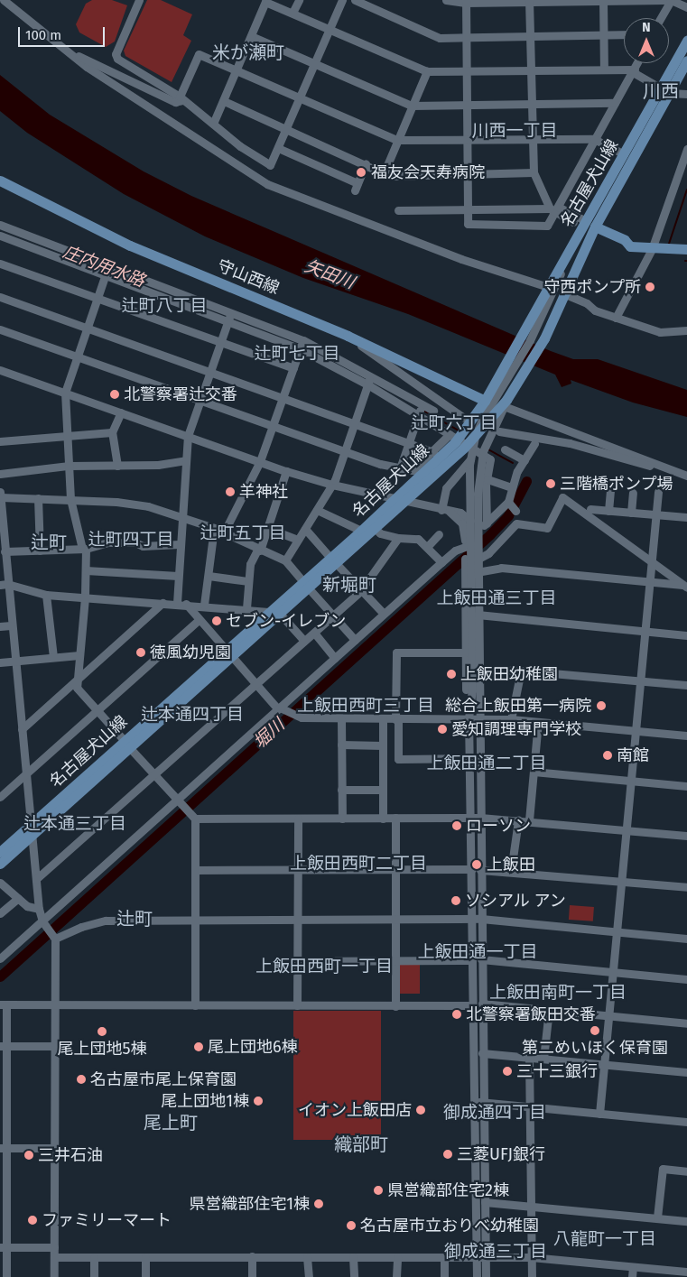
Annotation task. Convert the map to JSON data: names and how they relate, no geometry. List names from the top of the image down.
{
  "streets": {
    "main road": ["名古屋犬山線", "守山西線"]
  },
  "crossings": [
    ["名古屋犬山線", "守山西線"]
  ],
  "districts": [
    "米が瀬町",
    "川西",
    "川西一丁目",
    "辻町八丁目",
    "辻町七丁目",
    "辻町六丁目",
    "辻町五丁目",
    "辻町四丁目",
    "辻町",
    "新堀町",
    "上飯田通三丁目",
    "上飯田西町三丁目",
    "辻本通四丁目",
    "上飯田通二丁目",
    "辻本通三丁目",
    "上飯田西町二丁目",
    "辻町",
    "上飯田通一丁目",
    "上飯田西町一丁目",
    "上飯田南町一丁目",
    "御成通四丁目",
    "尾上町",
    "織部町",
    "八龍町一丁目",
    "御成通三丁目"
  ],
  "water": ["庄内用水路", "矢田川", "堀川"],
  "places": [
    "福友会天寿病院",
    "守西ポンプ所",
    "北警察署辻交番",
    "三階橋ポンプ場",
    "羊神社",
    "セブン-イレブン",
    "徳風幼児園",
    "上飯田幼稚園",
    "総合上飯田第一病院",
    "愛知調理専門学校",
    "南館",
    "ローソン",
    "上飯田",
    "ソシアル アン",
    "北警察署飯田交番",
    "第二めいほく保育園",
    "尾上団地5棟",
    "尾上団地6棟",
    "三十三銀行",
    "名古屋市尾上保育園",
    "尾上団地1棟",
    "イオン上飯田店",
    "三菱UFJ銀行",
    "三井石油",
    "県営織部住宅2棟",
    "県営織部住宅1棟",
    "ファミリーマート",
    "名古屋市立おりべ幼稚園"
  ],
  "scale_bar": "100 m",
  "north": "top"
}
